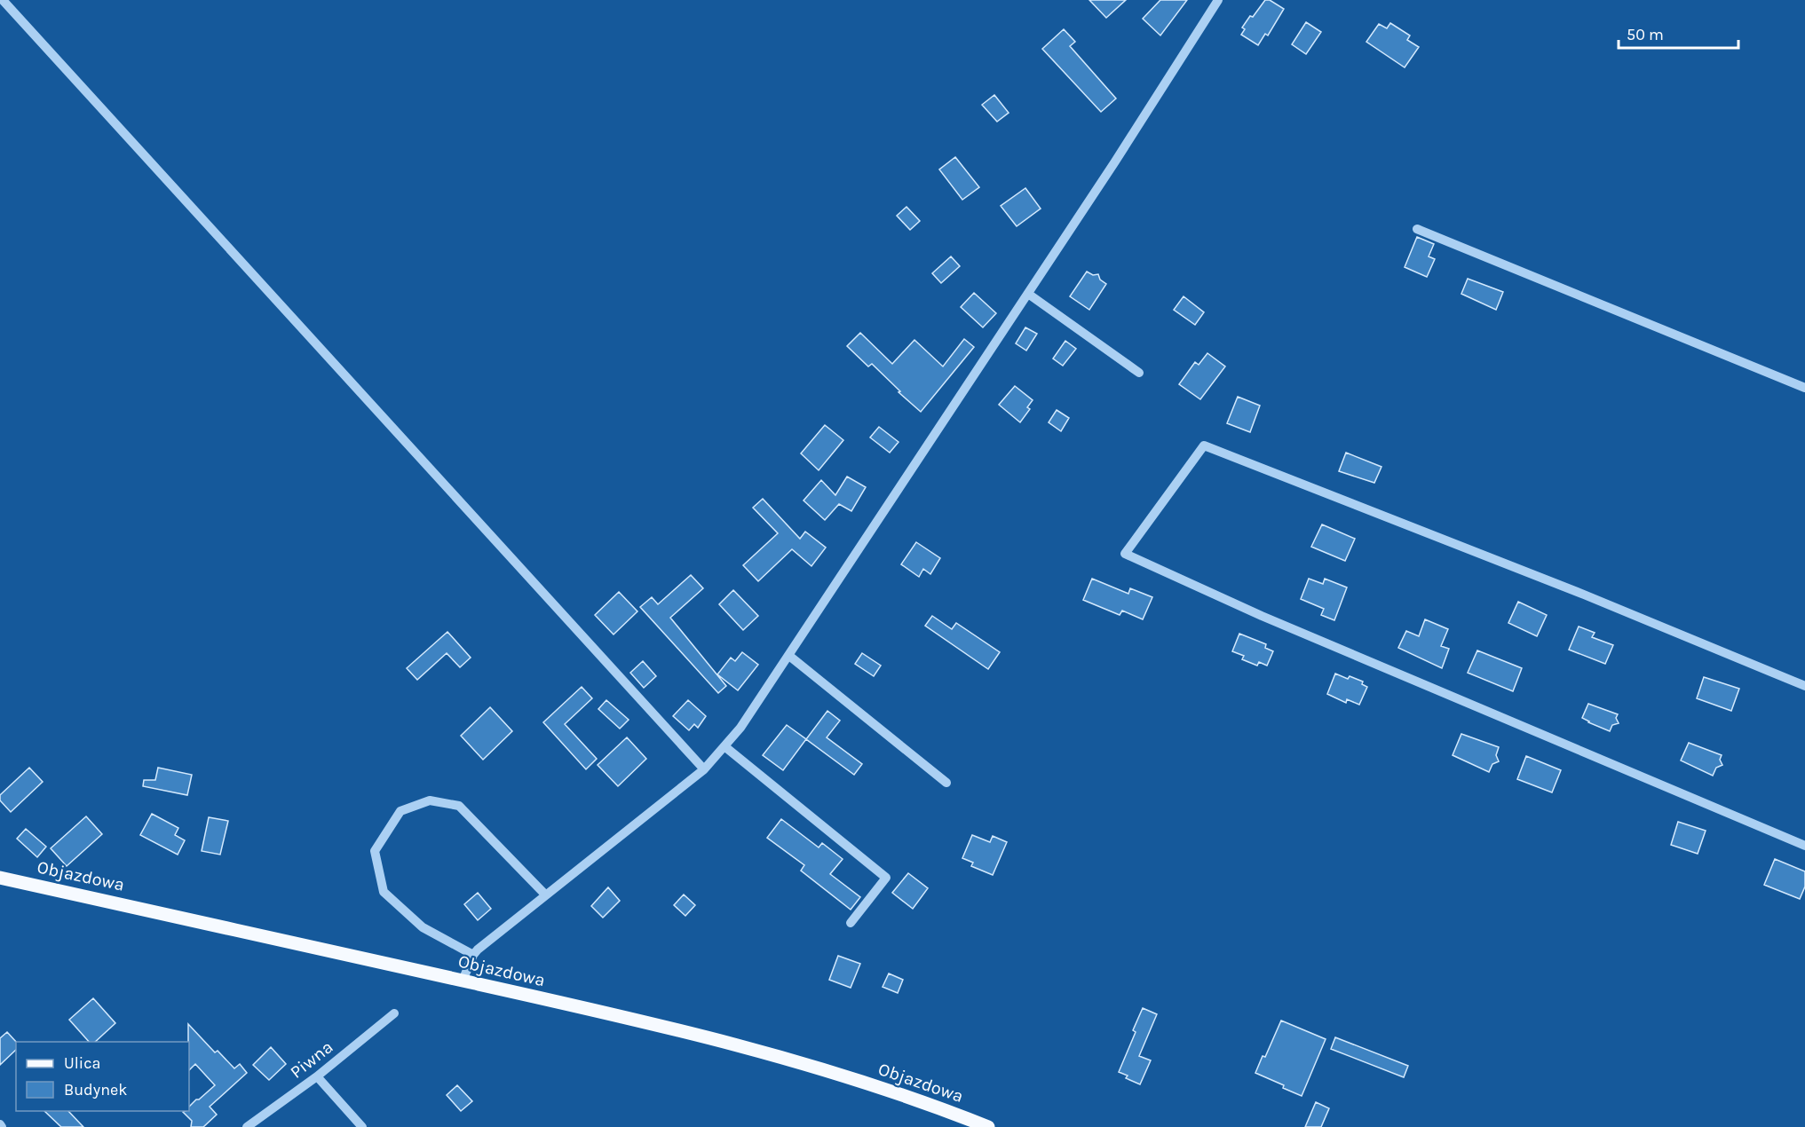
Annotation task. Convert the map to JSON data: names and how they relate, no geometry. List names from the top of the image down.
{
  "streets": {
    "main road": ["Objazdowa"],
    "street": ["Piwna"]
  },
  "legend": ["Ulica", "Budynek"],
  "scale_bar": "50 m"
}
